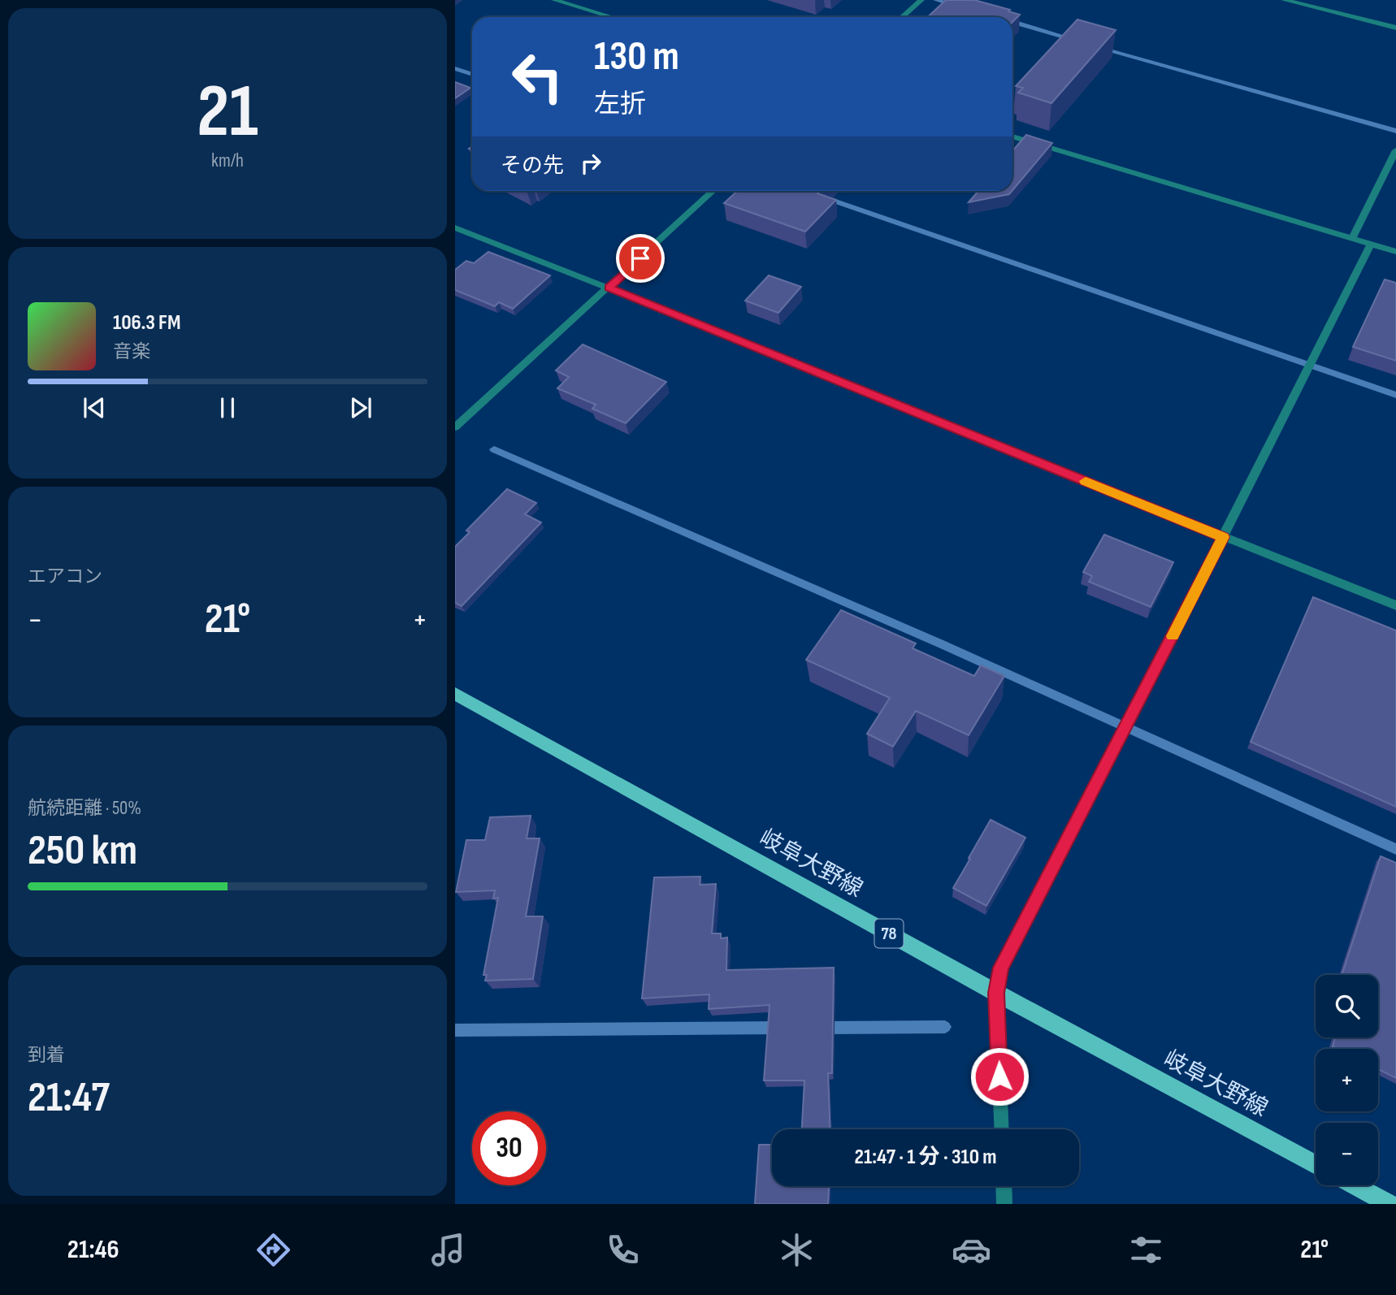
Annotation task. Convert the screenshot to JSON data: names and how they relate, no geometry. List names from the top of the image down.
{
  "streets": {
    "main road": ["岐阜大野線", "78"]
  },
  "page": {
    "tile": [
      ["21", "km/h"],
      "エアコン",
      ["航続距離 · 50%", "250 km"],
      ["到着", "21:47"]
    ],
    "turn": ["130 m", "左折"],
    "then": "その先",
    "song": ["106.3 FM", "音楽"],
    "heat": ["−", "21°", "+"],
    "map_buttons": ["+", "−"],
    "limit": "30",
    "trip": "21:47 · 1 分 · 310 m",
    "tabs": ["21:46", "21°"]
  }
}
